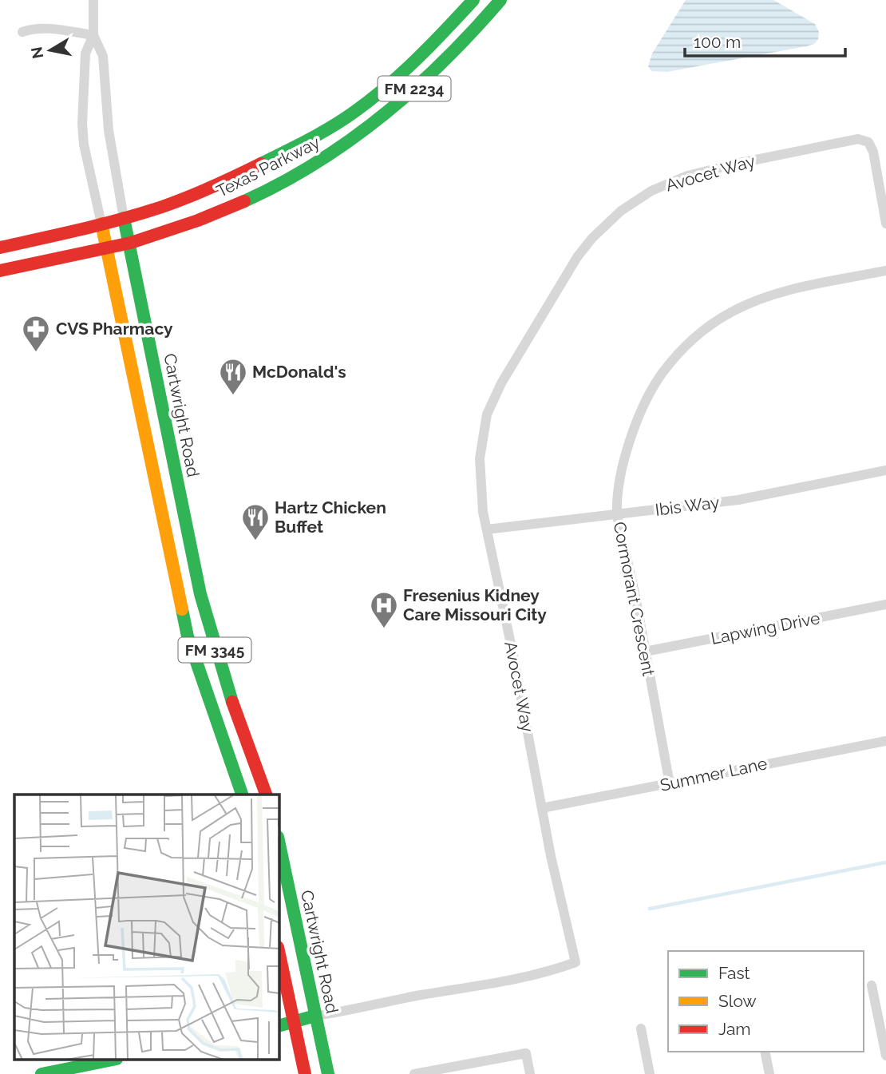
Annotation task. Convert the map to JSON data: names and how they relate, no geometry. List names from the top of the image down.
{
  "streets": {
    "main road": [
      "FM 2234",
      "Texas Parkway",
      "Cartwright Road",
      "FM 3345"
    ],
    "street": [
      "Avocet Way",
      "Ibis Way",
      "Cormorant Crescent",
      "Lapwing Drive",
      "Summer Lane"
    ]
  },
  "crossings": [
    ["Texas Parkway", "Cartwright Road"],
    ["Avocet Way", "Cartwright Road"],
    ["Avocet Way", "Ibis Way"],
    ["Avocet Way", "Summer Lane"],
    ["Ibis Way", "Cormorant Crescent"],
    ["Cormorant Crescent", "Lapwing Drive"],
    ["Cormorant Crescent", "Summer Lane"]
  ],
  "places": {
    "pharmacy": ["CVS Pharmacy"],
    "restaurant": ["McDonald's", "Hartz Chicken Buffet"],
    "hospital": ["Fresenius Kidney Care Missouri City"]
  },
  "legend": ["Fast", "Slow", "Jam"],
  "scale_bar": "100 m",
  "north": "left"
}
